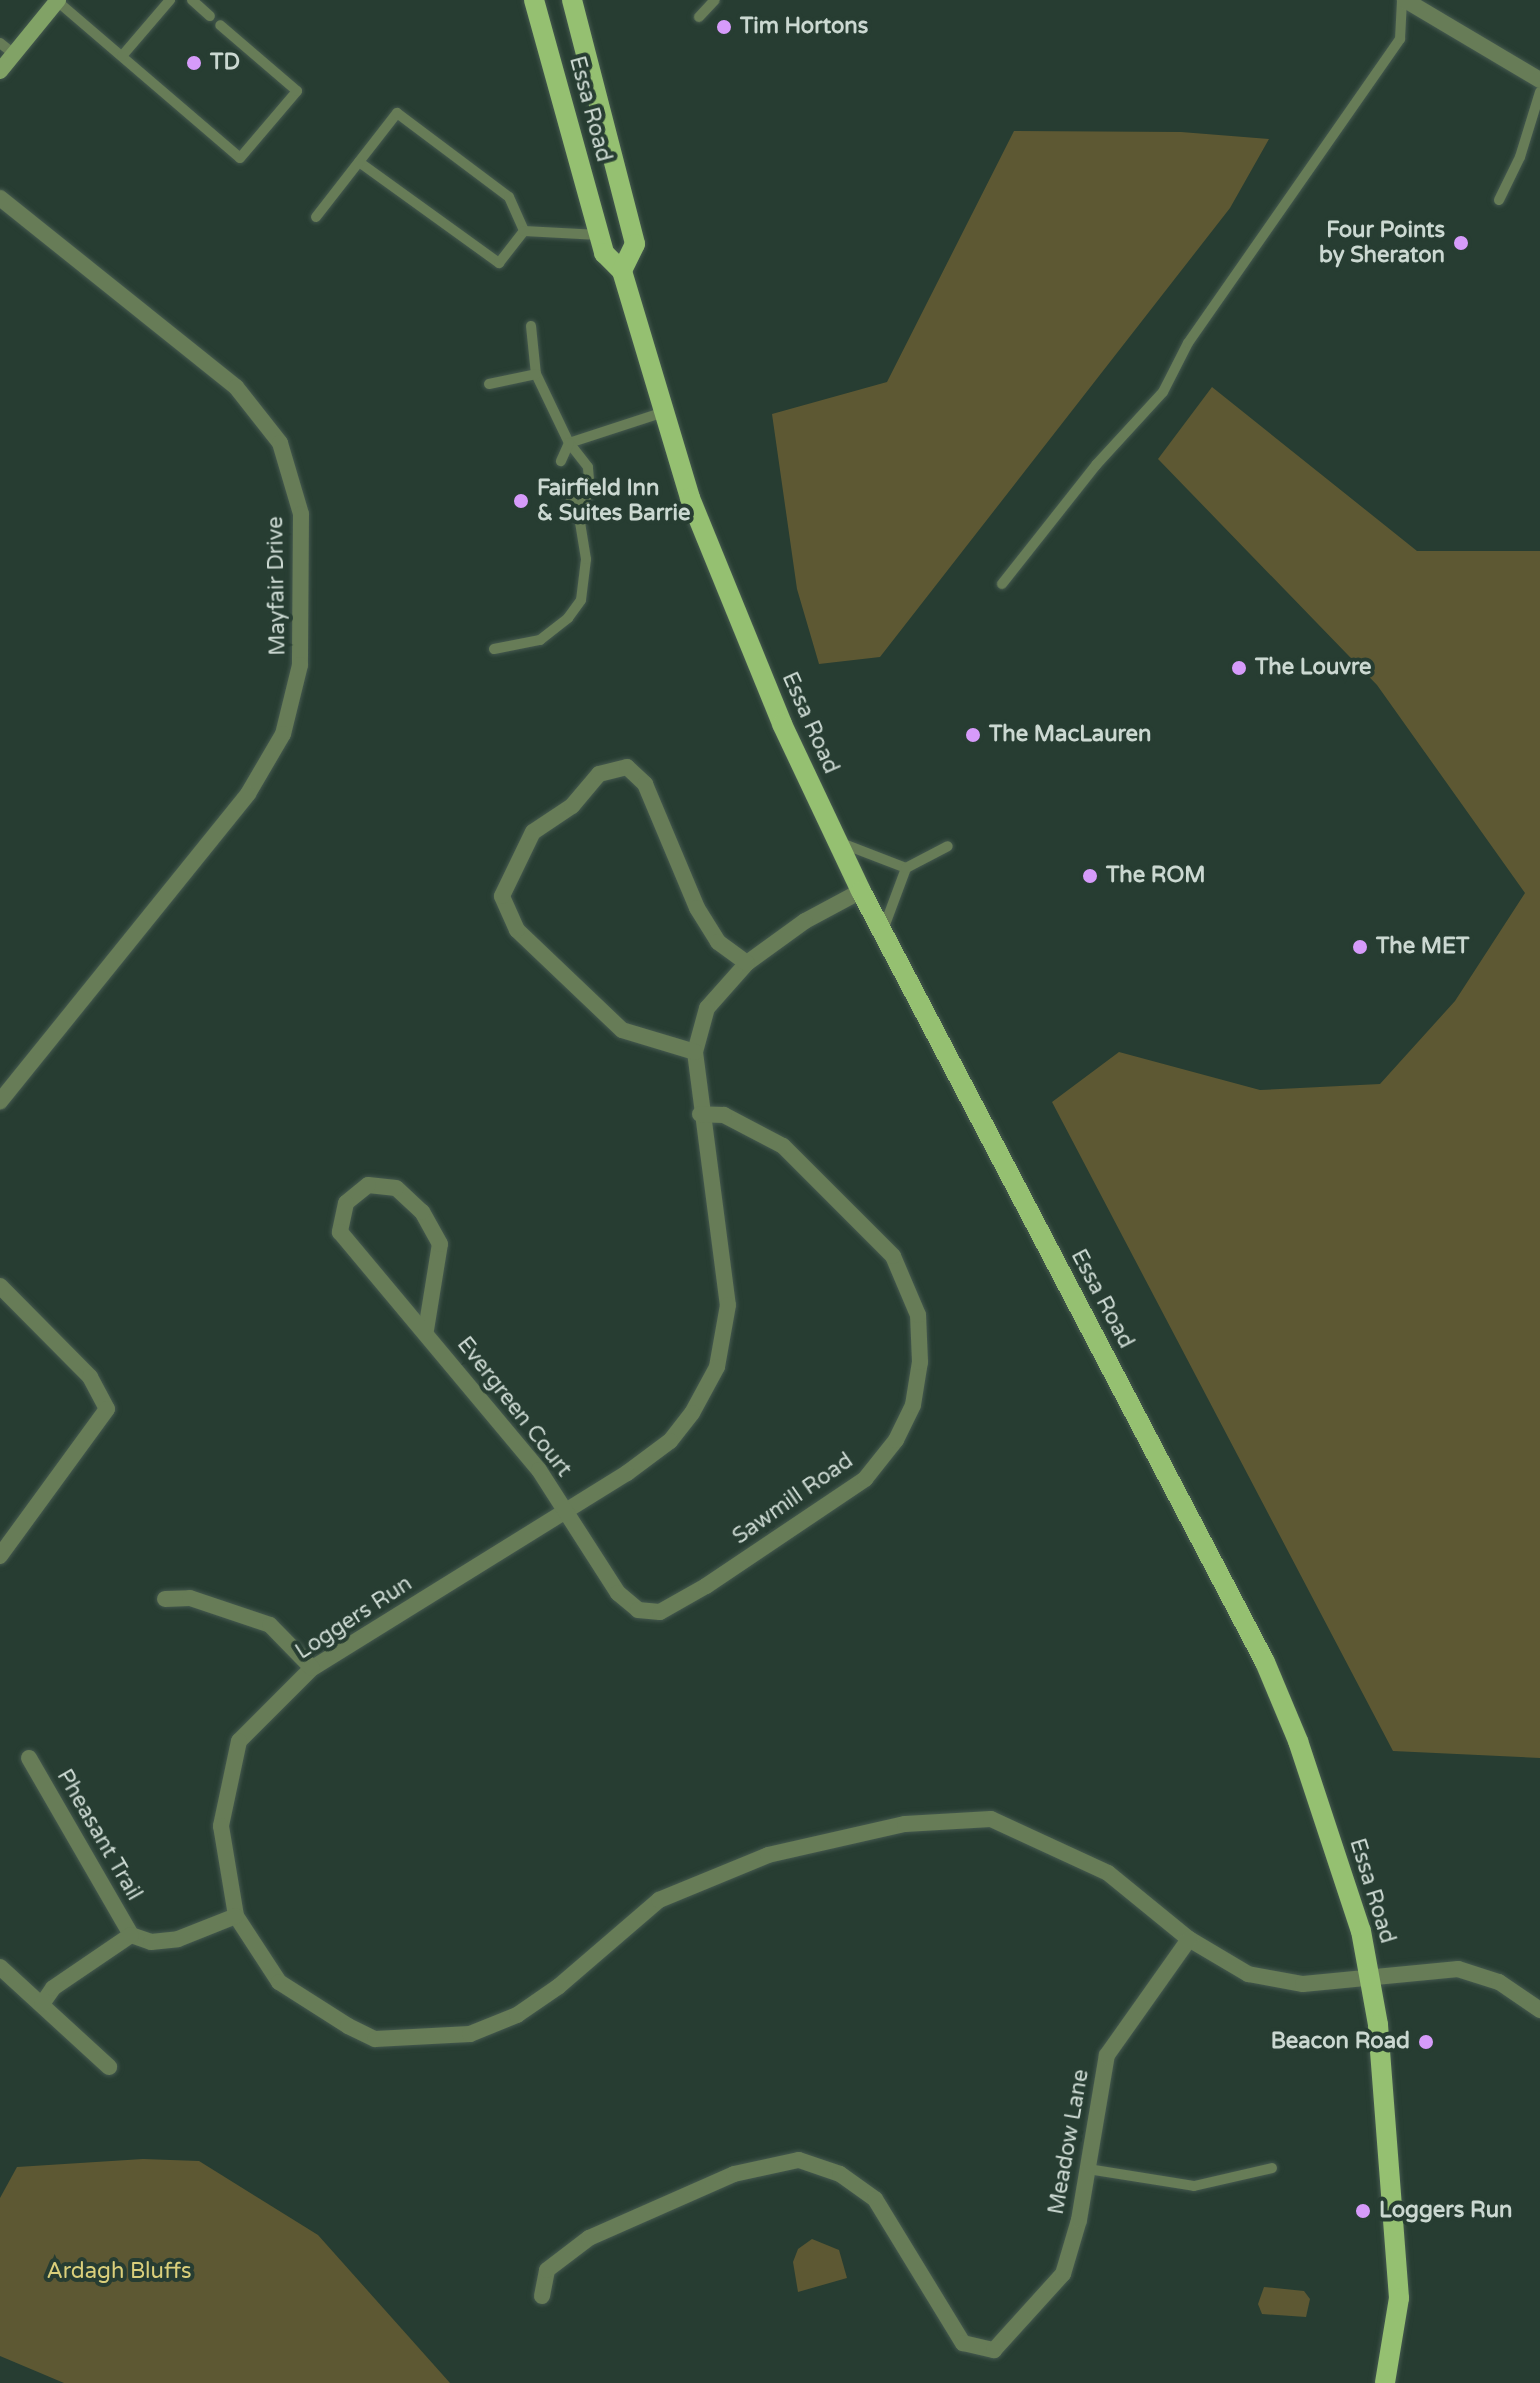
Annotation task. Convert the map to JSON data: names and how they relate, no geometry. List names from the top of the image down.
{
  "streets": {
    "main road": ["Essa Road"],
    "street": [
      "Mayfair Drive",
      "Evergreen Court",
      "Sawmill Road",
      "Loggers Run",
      "Pheasant Trail",
      "Meadow Lane"
    ]
  },
  "crossings": [
    ["Essa Road", "Loggers Run"],
    ["Evergreen Court", "Sawmill Road"],
    ["Evergreen Court", "Loggers Run"],
    ["Sawmill Road", "Loggers Run"],
    ["Loggers Run", "Meadow Lane"]
  ],
  "parks": ["Ardagh Bluffs"],
  "places": [
    "Tim Hortons",
    "TD",
    "Four Points by Sheraton",
    "Fairfield Inn & Suites Barrie",
    "The Louvre",
    "The MacLauren",
    "The ROM",
    "The MET",
    "Beacon Road",
    "Loggers Run"
  ]
}
